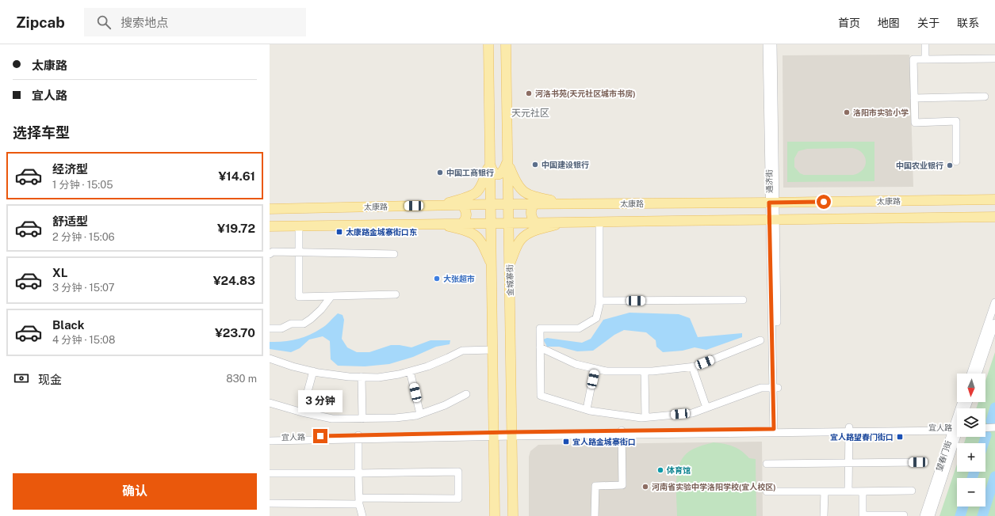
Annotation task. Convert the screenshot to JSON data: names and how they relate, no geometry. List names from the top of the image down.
{
  "streets": {
    "main road": ["太康路", "金城寨街"],
    "street": ["通济街", "宜人路", "望春门街"]
  },
  "crossings": [
    ["通济街", "太康路"],
    ["通济街", "宜人路"],
    ["太康路", "金城寨街"],
    ["金城寨街", "宜人路"],
    ["宜人路", "望春门街"]
  ],
  "districts": ["天元社区"],
  "places": {
    "other": [
      "河洛书苑(天元社区城市书房)",
      "洛阳市实验小学",
      "中国建设银行",
      "中国农业银行",
      "中国工商银行",
      "大张超市",
      "体育馆",
      "河南省实验中学洛阳学校(宜人校区)"
    ],
    "transit": ["太康路金城寨街口东", "宜人路望春门街口", "宜人路金城寨街口"]
  },
  "north": "bottom",
  "page": {
    "header": "Zipcab",
    "search": "搜索地点",
    "nav": [
      "首页",
      "地图",
      "关于",
      "联系"
    ],
    "banner": ["太康路", "宜人路"],
    "heading": "选择车型",
    "list": [
      {
        "name": "经济型",
        "note": "1 分钟 · 15:05",
        "value": "¥14.61"
      },
      {
        "name": "舒适型",
        "note": "2 分钟 · 15:06",
        "value": "¥19.72"
      },
      {
        "name": "XL",
        "note": "3 分钟 · 15:07",
        "value": "¥24.83"
      },
      {
        "name": "Black",
        "note": "4 分钟 · 15:08",
        "value": "¥23.70"
      }
    ],
    "pay": ["现金", "830 m"],
    "map_buttons": ["+", "−"],
    "bubble": "3 分钟",
    "buttons": "确认"
  }
}
